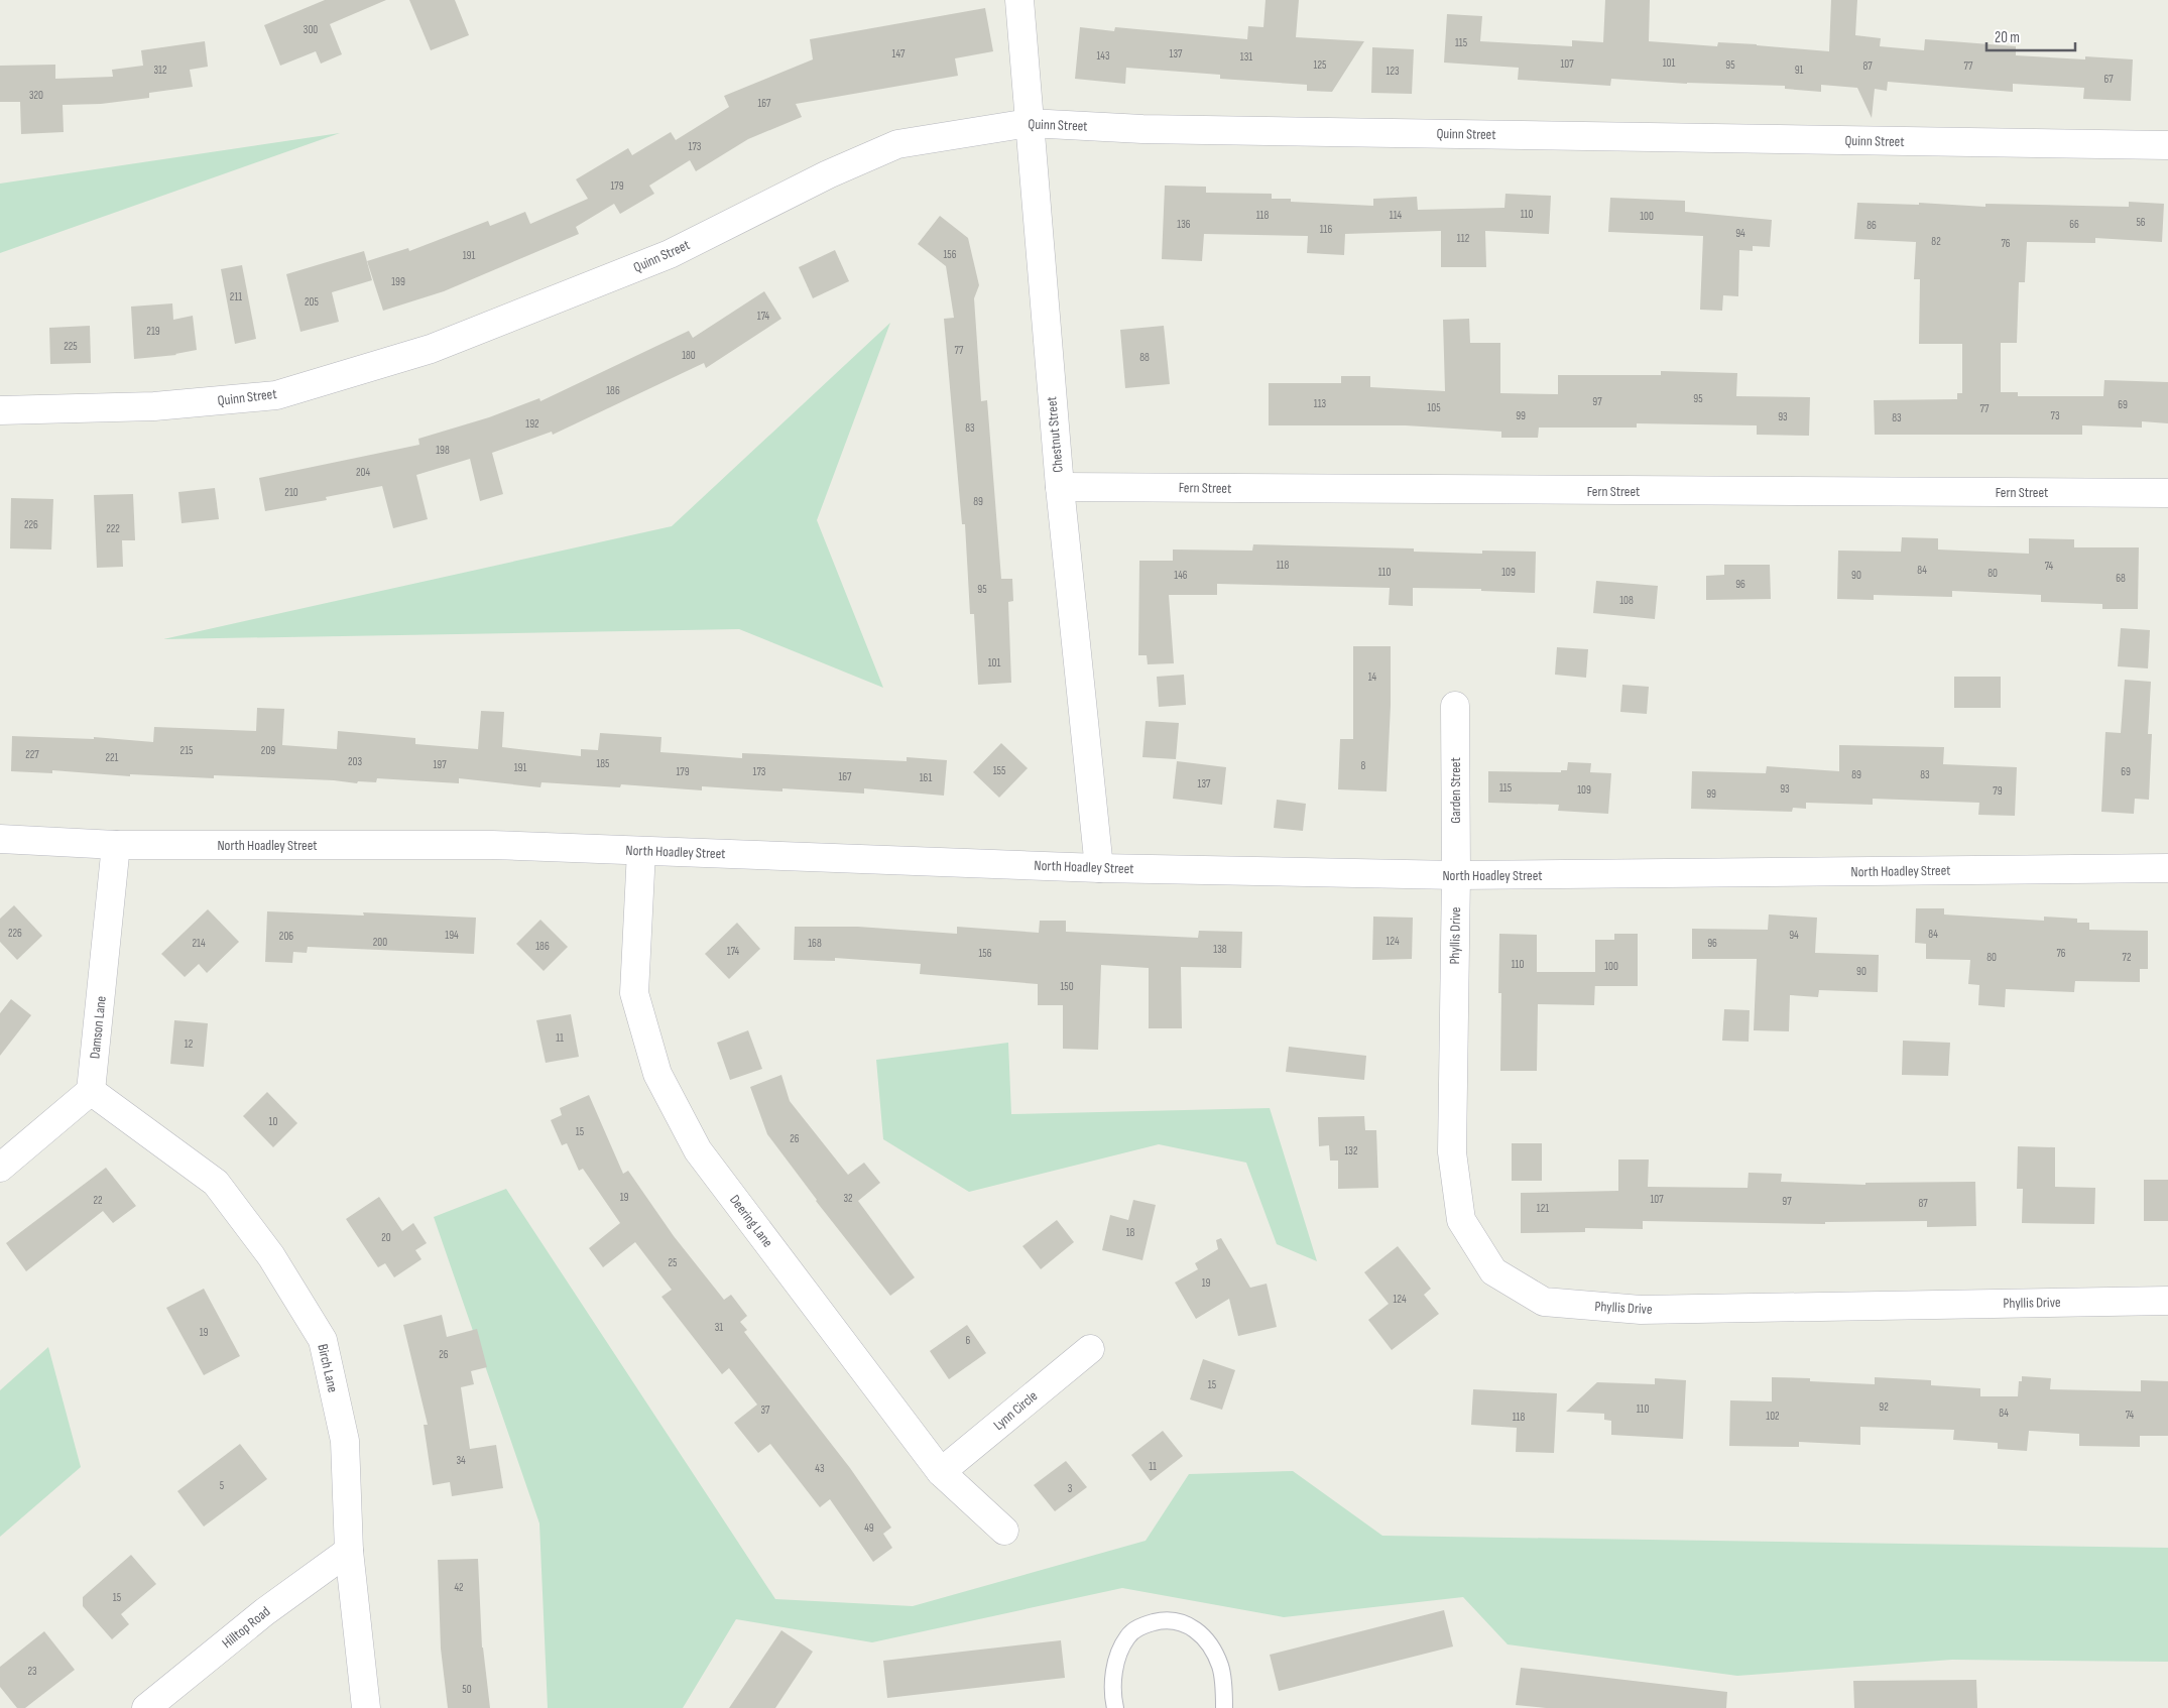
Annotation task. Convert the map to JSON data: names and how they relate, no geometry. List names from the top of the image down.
{
  "streets": {
    "street": [
      "Quinn Street",
      "Chestnut Street",
      "Fern Street",
      "Garden Street",
      "North Hoadley Street",
      "Phyllis Drive",
      "Damson Lane",
      "Deering Lane",
      "Birch Lane",
      "Lynn Circle",
      "Hilltop Road"
    ]
  },
  "crossings": [
    ["Quinn Street", "Chestnut Street"],
    ["Chestnut Street", "Fern Street"],
    ["Chestnut Street", "North Hoadley Street"],
    ["Garden Street", "North Hoadley Street"],
    ["Garden Street", "Phyllis Drive"],
    ["North Hoadley Street", "Phyllis Drive"],
    ["North Hoadley Street", "Damson Lane"],
    ["North Hoadley Street", "Deering Lane"],
    ["Damson Lane", "Birch Lane"],
    ["Deering Lane", "Lynn Circle"],
    ["Birch Lane", "Hilltop Road"]
  ],
  "house_numbers": [
    "300",
    "115",
    "147",
    "137",
    "143",
    "131",
    "101",
    "107",
    "125",
    "95",
    "87",
    "77",
    "312",
    "91",
    "123",
    "67",
    "320",
    "167",
    "173",
    "179",
    "110",
    "118",
    "114",
    "100",
    "56",
    "136",
    "66",
    "86",
    "116",
    "94",
    "112",
    "82",
    "76",
    "156",
    "191",
    "199",
    "211",
    "205",
    "174",
    "219",
    "225",
    "77",
    "180",
    "88",
    "186",
    "95",
    "97",
    "113",
    "69",
    "105",
    "77",
    "99",
    "73",
    "93",
    "83",
    "192",
    "83",
    "198",
    "204",
    "210",
    "89",
    "226",
    "222",
    "118",
    "74",
    "84",
    "110",
    "109",
    "80",
    "146",
    "90",
    "68",
    "96",
    "95",
    "108",
    "101",
    "14",
    "215",
    "209",
    "227",
    "221",
    "203",
    "185",
    "197",
    "8",
    "191",
    "155",
    "179",
    "173",
    "69",
    "89",
    "83",
    "167",
    "161",
    "137",
    "115",
    "93",
    "109",
    "79",
    "99",
    "226",
    "84",
    "194",
    "94",
    "206",
    "124",
    "200",
    "214",
    "168",
    "96",
    "186",
    "138",
    "174",
    "156",
    "76",
    "80",
    "72",
    "110",
    "100",
    "90",
    "150",
    "11",
    "12",
    "10",
    "15",
    "26",
    "132",
    "19",
    "32",
    "107",
    "22",
    "97",
    "87",
    "121",
    "18",
    "20",
    "25",
    "19",
    "124",
    "31",
    "19",
    "6",
    "26",
    "15",
    "92",
    "110",
    "37",
    "84",
    "74",
    "102",
    "118",
    "34",
    "11",
    "43",
    "5",
    "3",
    "49",
    "42",
    "15",
    "23",
    "50"
  ],
  "scale_bar": "20 m"
}
